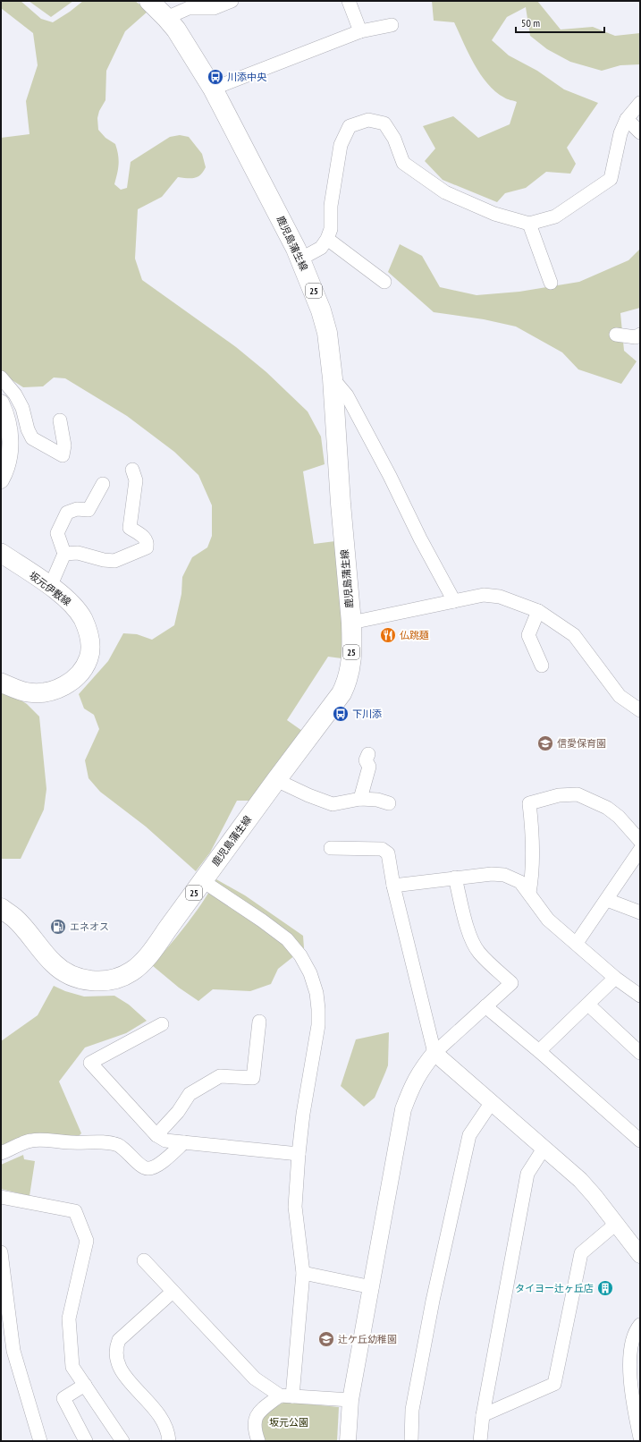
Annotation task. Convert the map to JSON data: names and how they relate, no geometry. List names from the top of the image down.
{
  "streets": {
    "main road": ["鹿児島蒲生線", "25", "坂元伊敷線"]
  },
  "parks": ["坂元公園"],
  "places": {
    "bus stop": ["川添中央", "下川添"],
    "restaurant": ["仏跳麺"],
    "school or university": ["信愛保育園", "辻ケ丘幼稚園"],
    "fuel station": ["エネオス"],
    "building": ["タイヨー辻ヶ丘店"]
  },
  "scale_bar": "50 m"
}
